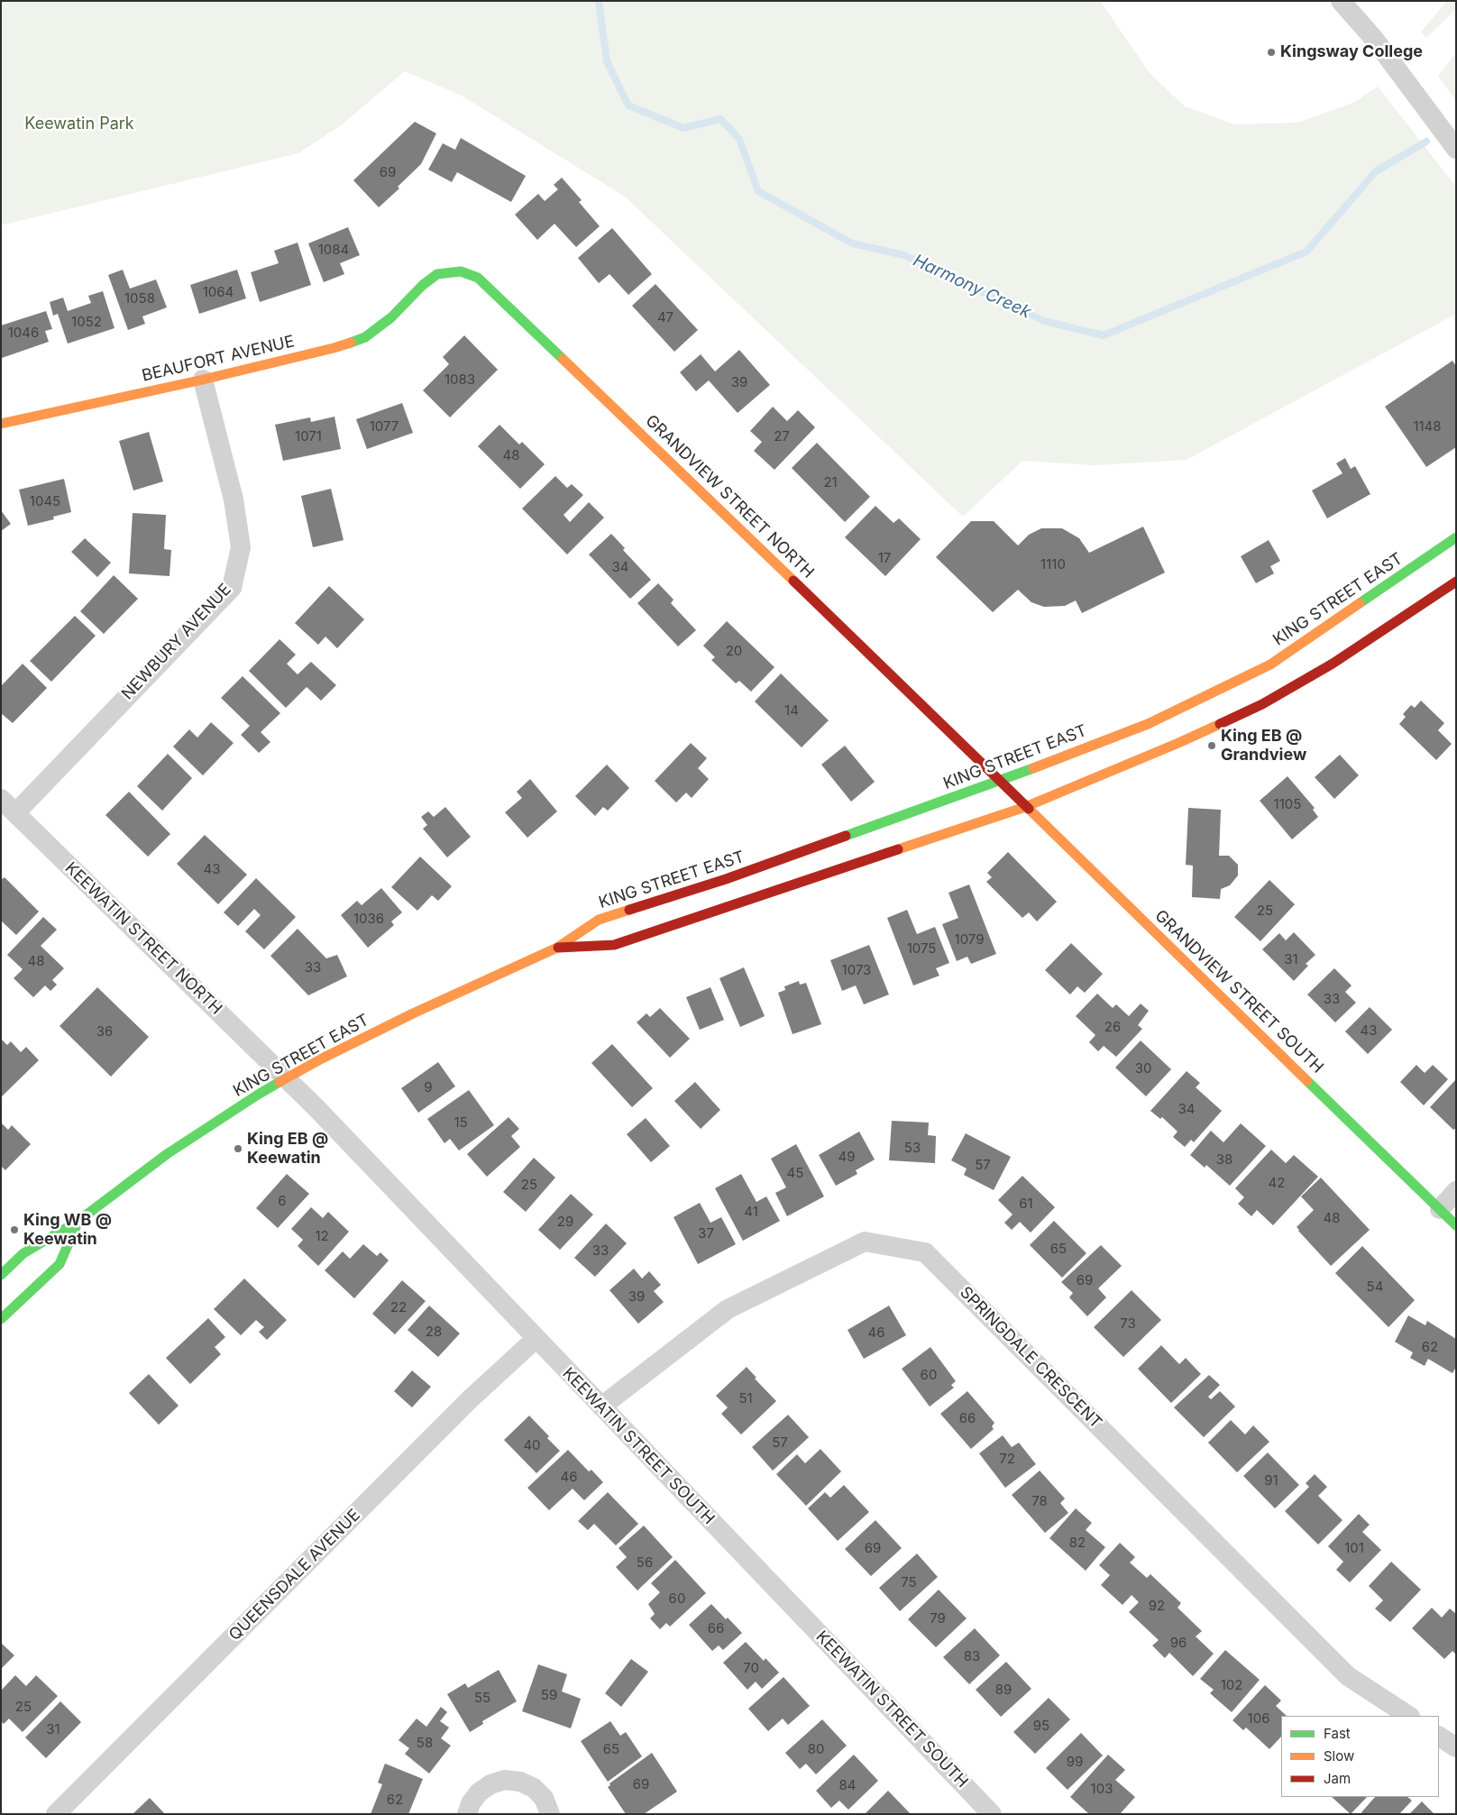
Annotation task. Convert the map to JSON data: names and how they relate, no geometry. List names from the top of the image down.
{
  "streets": {
    "main road": [
      "BEAUFORT AVENUE",
      "GRANDVIEW STREET NORTH",
      "KING STREET EAST",
      "GRANDVIEW STREET SOUTH"
    ],
    "street": [
      "NEWBURY AVENUE",
      "KEEWATIN STREET NORTH",
      "SPRINGDALE CRESCENT",
      "KEEWATIN STREET SOUTH",
      "QUEENSDALE AVENUE"
    ]
  },
  "crossings": [
    ["BEAUFORT AVENUE", "GRANDVIEW STREET NORTH"],
    ["BEAUFORT AVENUE", "NEWBURY AVENUE"],
    ["GRANDVIEW STREET NORTH", "KING STREET EAST"],
    ["GRANDVIEW STREET NORTH", "GRANDVIEW STREET SOUTH"],
    ["KING STREET EAST", "KEEWATIN STREET NORTH"],
    ["KING STREET EAST", "GRANDVIEW STREET SOUTH"],
    ["KING STREET EAST", "KEEWATIN STREET SOUTH"],
    ["NEWBURY AVENUE", "KEEWATIN STREET NORTH"],
    ["KEEWATIN STREET NORTH", "KEEWATIN STREET SOUTH"],
    ["SPRINGDALE CRESCENT", "KEEWATIN STREET SOUTH"],
    ["KEEWATIN STREET SOUTH", "QUEENSDALE AVENUE"]
  ],
  "water": ["Harmony Creek"],
  "parks": ["Keewatin Park"],
  "places": [
    "Kingsway College",
    "King EB @ Grandview",
    "King EB @ Keewatin",
    "King WB @ Keewatin"
  ],
  "house_numbers": [
    "69",
    "1084",
    "1064",
    "1058",
    "47",
    "1052",
    "1046",
    "1083",
    "39",
    "1077",
    "1148",
    "1071",
    "27",
    "48",
    "21",
    "1045",
    "17",
    "1110",
    "34",
    "20",
    "14",
    "1105",
    "43",
    "25",
    "1036",
    "1079",
    "1075",
    "31",
    "48",
    "33",
    "1073",
    "33",
    "26",
    "43",
    "36",
    "30",
    "9",
    "34",
    "15",
    "53",
    "49",
    "38",
    "57",
    "45",
    "42",
    "25",
    "6",
    "61",
    "41",
    "48",
    "29",
    "37",
    "12",
    "65",
    "33",
    "69",
    "54",
    "39",
    "22",
    "73",
    "28",
    "46",
    "62",
    "60",
    "51",
    "66",
    "57",
    "40",
    "72",
    "46",
    "91",
    "78",
    "82",
    "69",
    "101",
    "56",
    "75",
    "60",
    "92",
    "79",
    "66",
    "96",
    "83",
    "70",
    "102",
    "89",
    "59",
    "55",
    "25",
    "106",
    "95",
    "31",
    "58",
    "65",
    "80",
    "99",
    "69",
    "84",
    "103",
    "62"
  ],
  "legend": ["Fast", "Slow", "Jam"]
}
